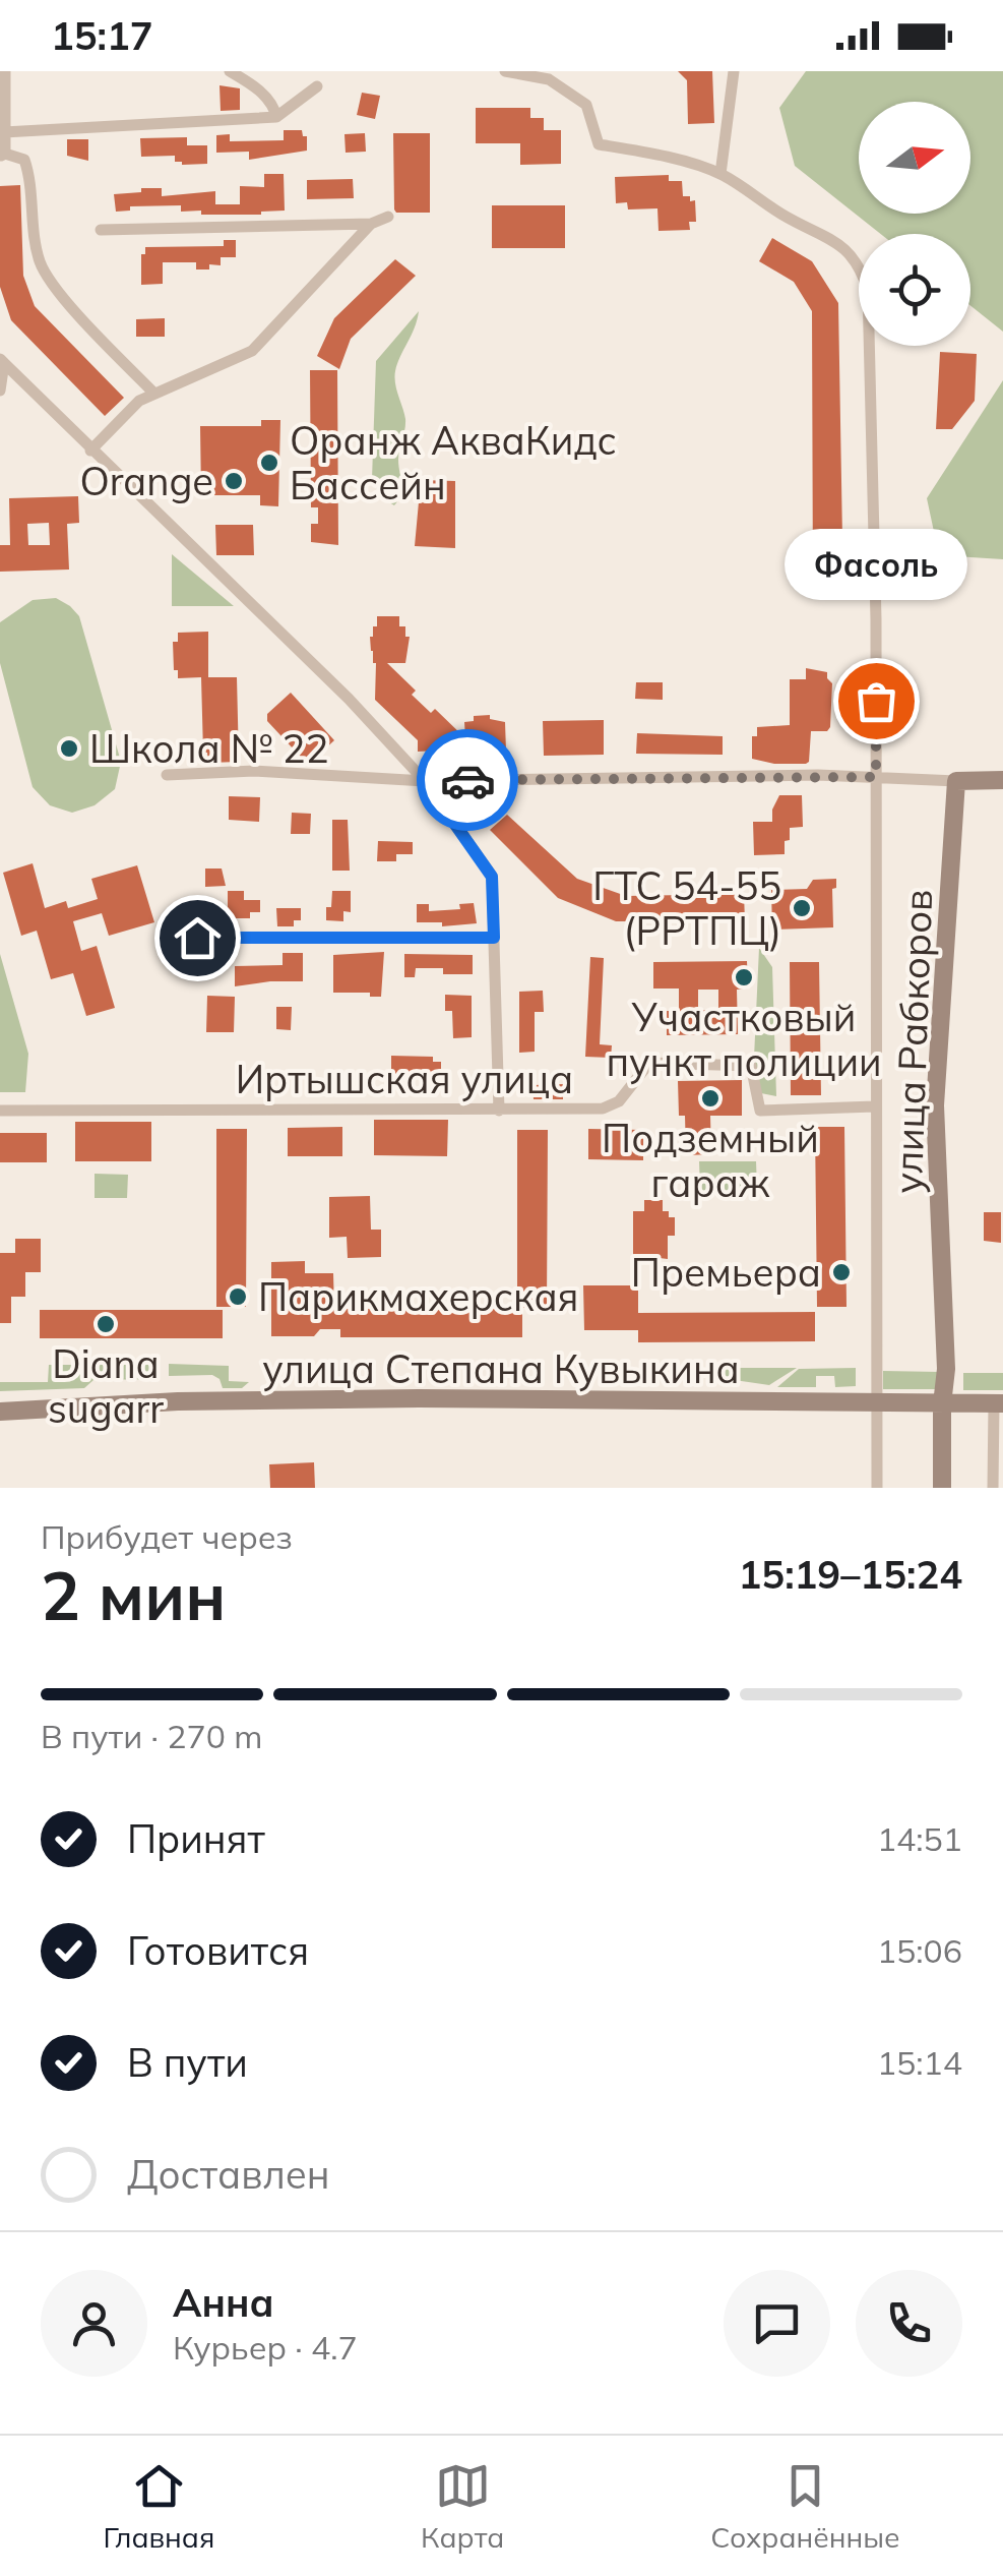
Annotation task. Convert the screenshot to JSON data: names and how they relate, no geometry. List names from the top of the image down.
{
  "streets": {
    "main road": ["улица Рабкоров", "улица Степана Кувыкина"],
    "street": ["Иртышская улица"]
  },
  "crossings": [
    ["улица Рабкоров", "Иртышская улица"],
    ["улица Рабкоров", "улица Степана Кувыкина"]
  ],
  "places": [
    "Оранж АкваКидс Бассейн",
    "Orange",
    "Фасоль",
    "Школа № 22",
    "ГТС 54-55 (РРТПЦ)",
    "Участковый пункт полиции",
    "Подземный гараж",
    "Премьера",
    "Парикмахерская",
    "Diana sugarr"
  ],
  "north": "right",
  "page": {
    "status": "15:17",
    "bubble": "Фасоль",
    "heading": ["2 мин", "Прибудет через", "15:19–15:24"],
    "panel": ["Анна", "Курьер · 4.7"],
    "bar": "В пути · 270 m",
    "list": [
      ["Принят", "14:51"],
      ["Готовится", "15:06"],
      ["В пути", "15:14"],
      "Доставлен"
    ],
    "tabs": ["Главная", "Карта", "Сохранённые"]
  }
}
